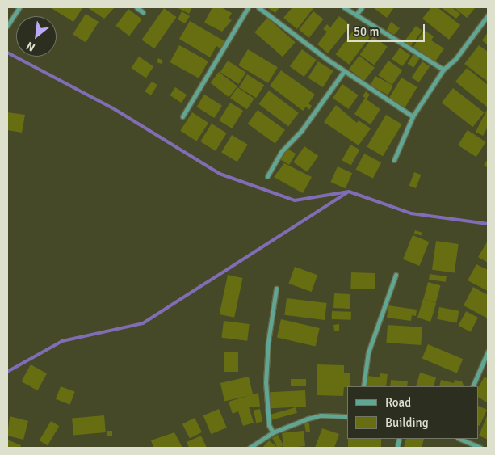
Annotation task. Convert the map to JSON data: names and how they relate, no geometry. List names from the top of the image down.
{
  "legend": ["Road", "Building"],
  "scale_bar": "50 m",
  "north": "bottom left"
}
